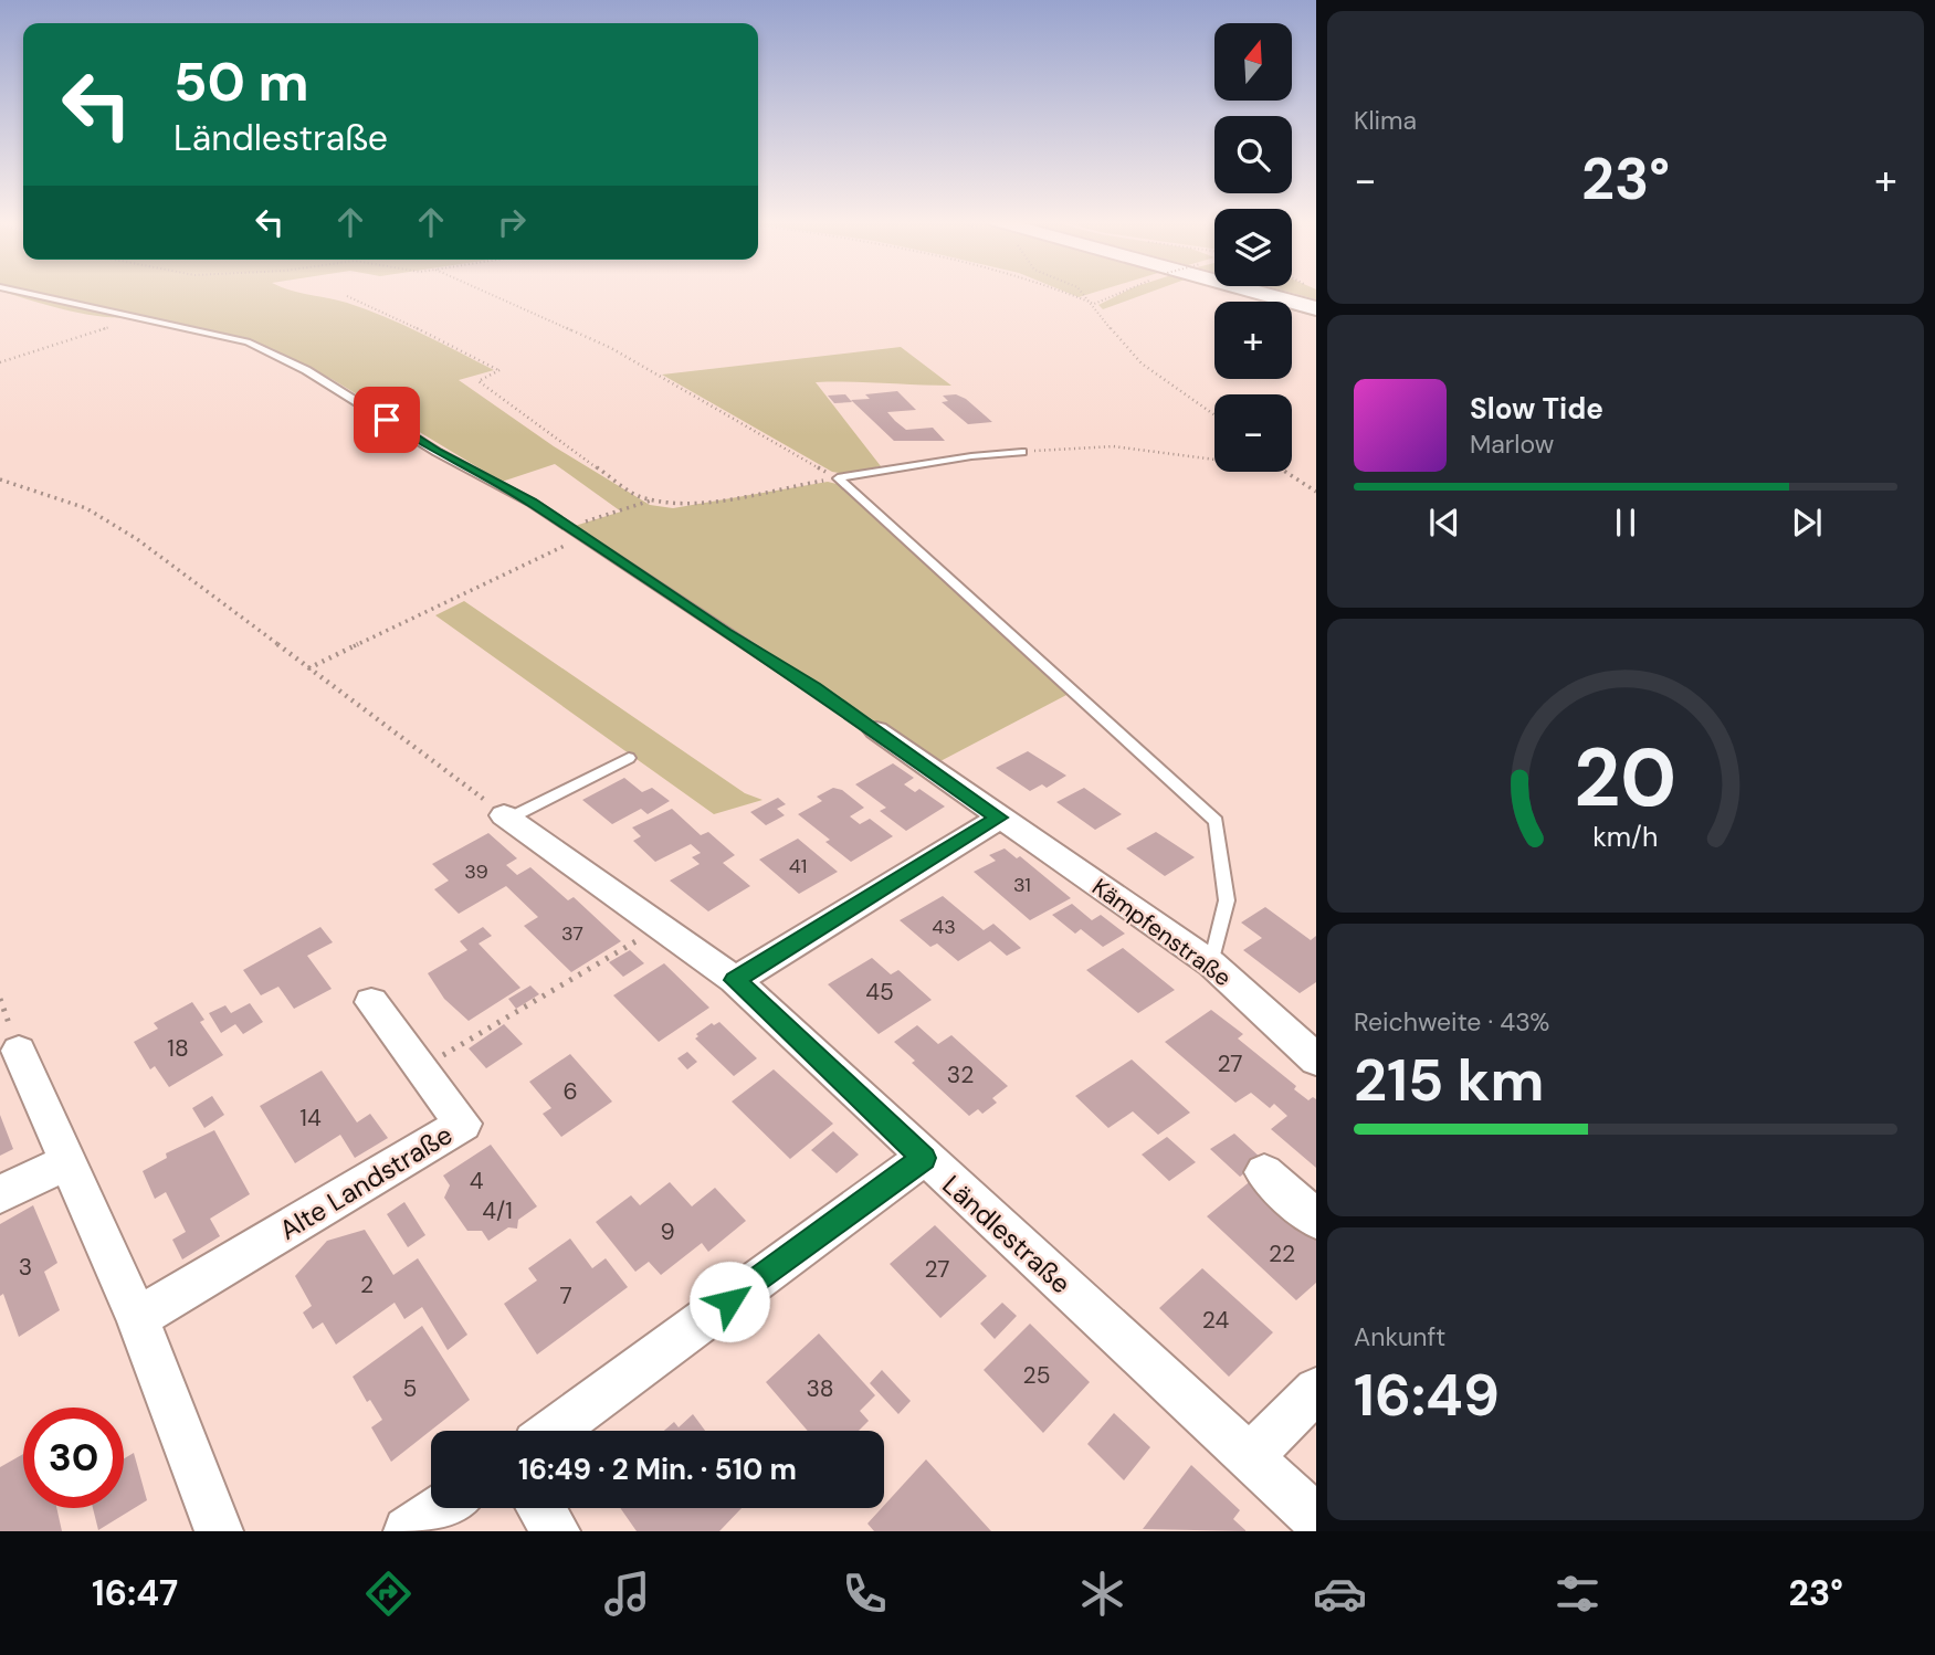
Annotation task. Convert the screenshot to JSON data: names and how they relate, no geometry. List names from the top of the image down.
{
  "streets": {
    "street": ["Kämpfenstraße", "Alte Landstraße", "Ländlestraße"]
  },
  "house_numbers": [
    "41",
    "39",
    "31",
    "43",
    "37",
    "45",
    "18",
    "27",
    "32",
    "6",
    "14",
    "4",
    "4/1",
    "9",
    "22",
    "3",
    "27",
    "2",
    "7",
    "24",
    "25",
    "5",
    "38"
  ],
  "north": "top",
  "page": {
    "tile": [
      "Klima",
      ["Reichweite · 43%", "215 km"],
      ["Ankunft", "16:49"]
    ],
    "map_buttons": ["+", "−"],
    "turn": ["50 m", "Ländlestraße"],
    "heat": ["−", "23°", "+"],
    "song": ["Slow Tide", "Marlow"],
    "limit": "30",
    "trip": "16:49 · 2 Min. · 510 m",
    "tabs": ["16:47", "23°"],
    "gauge": ["20", "km/h"]
  }
}
